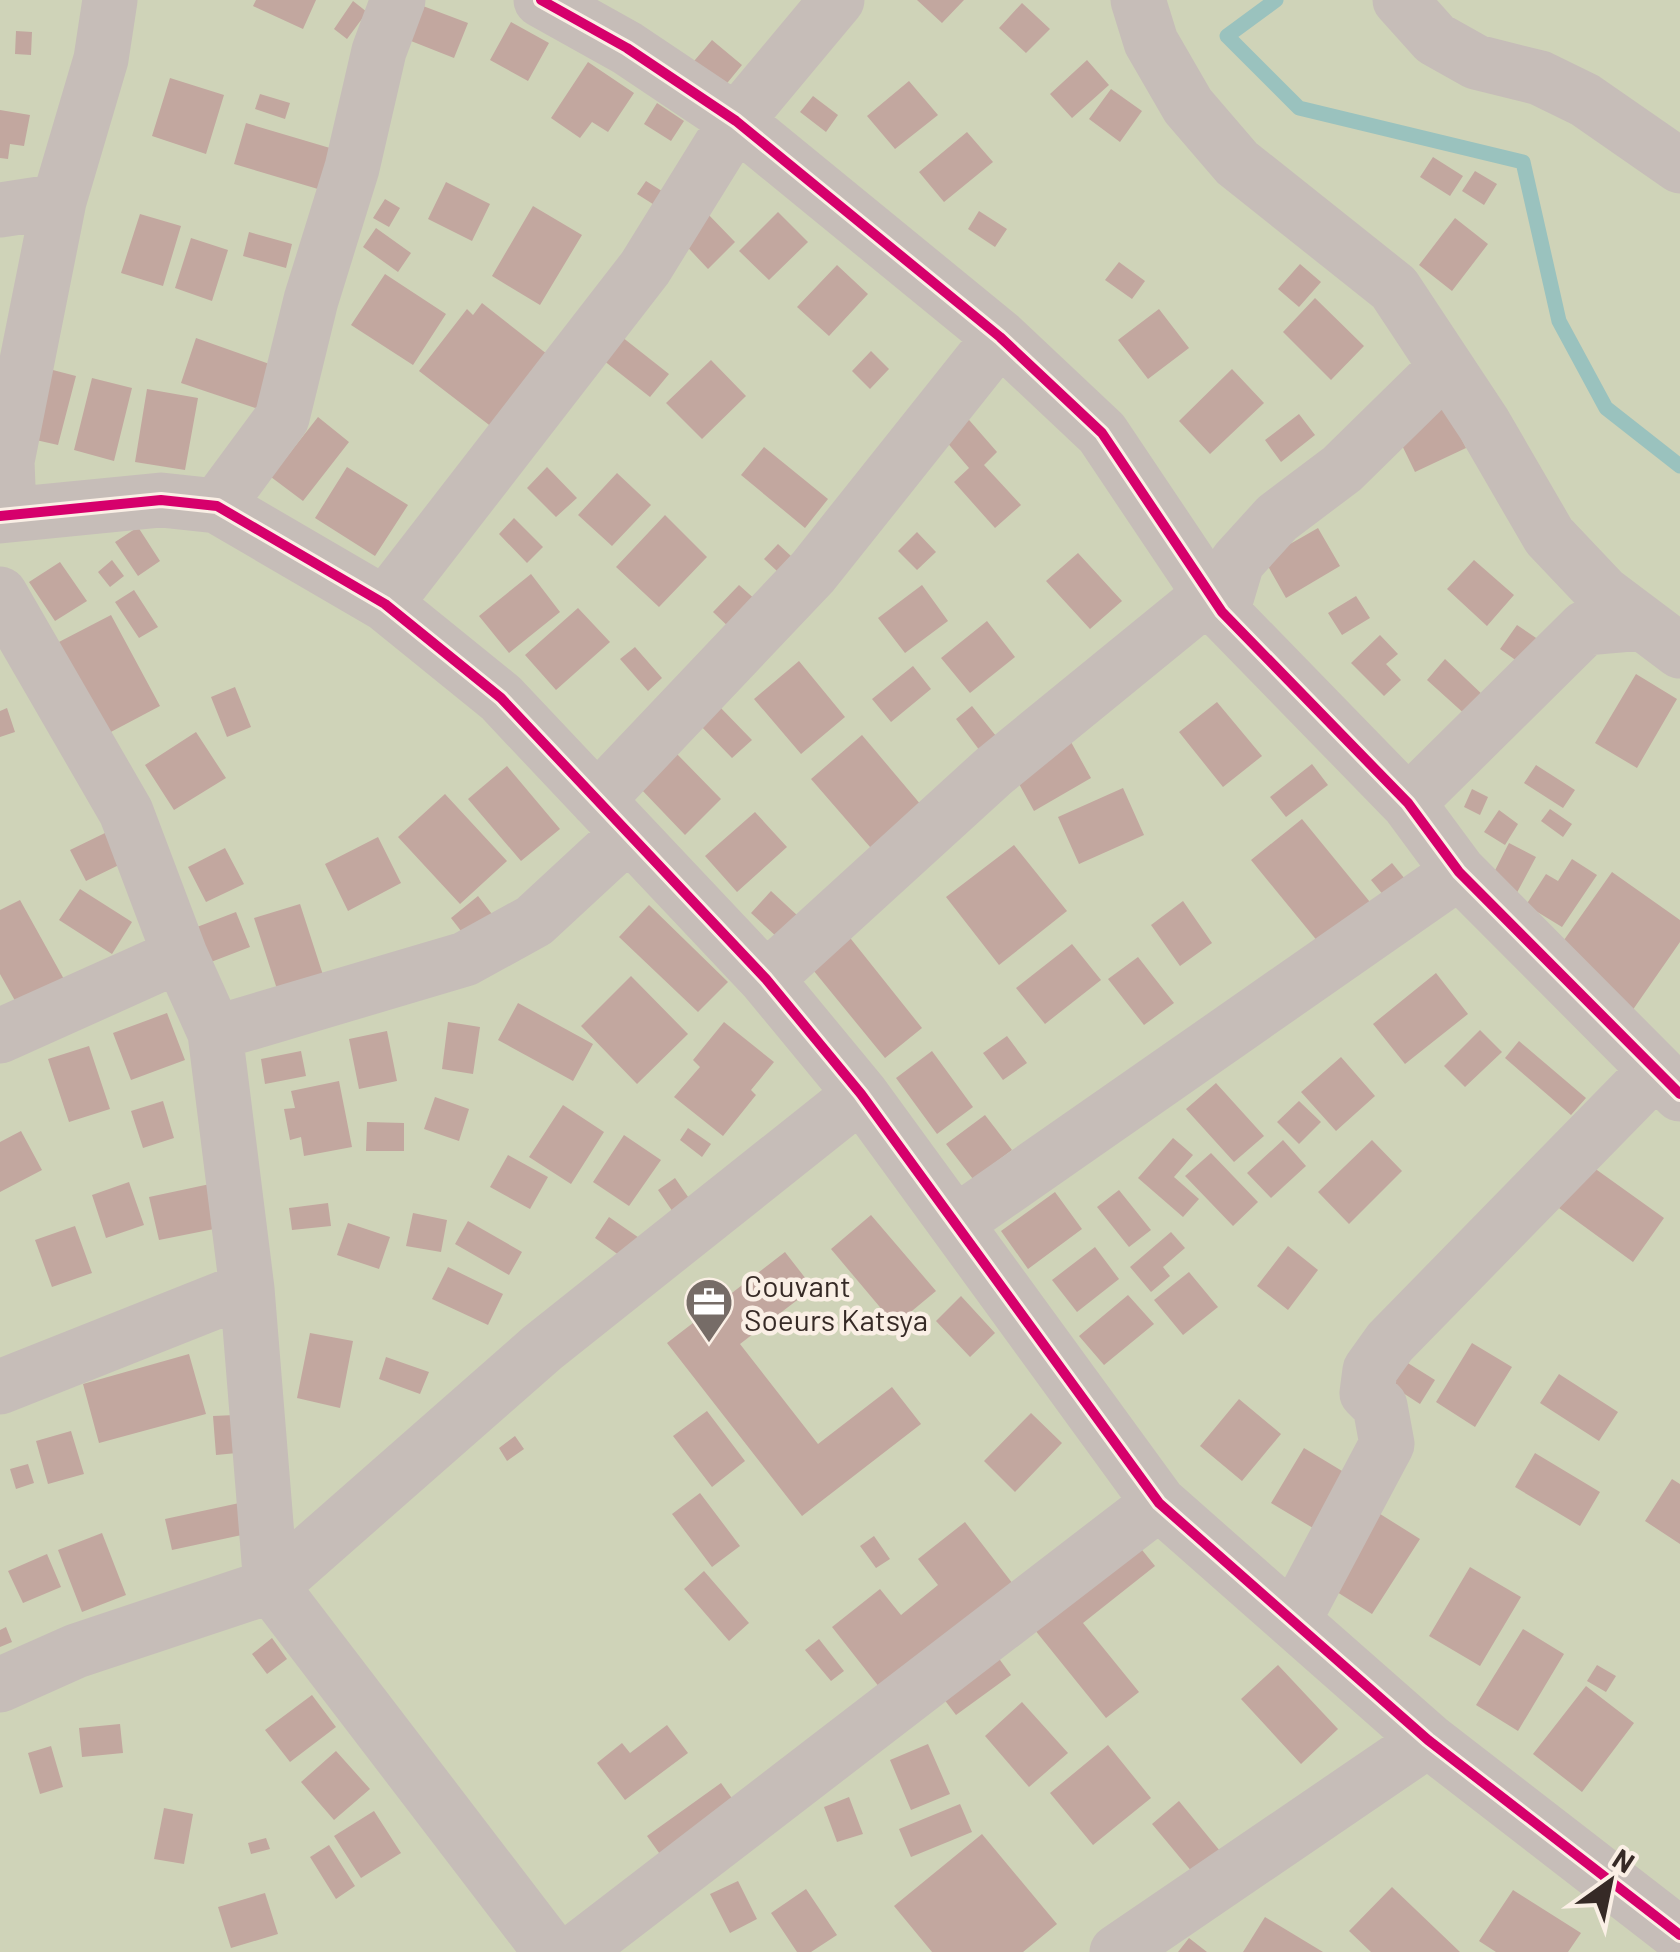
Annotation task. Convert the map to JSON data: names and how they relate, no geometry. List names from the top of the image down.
{
  "places": {
    "office": ["Couvant Soeurs Katsya"]
  },
  "north": "top right"
}
